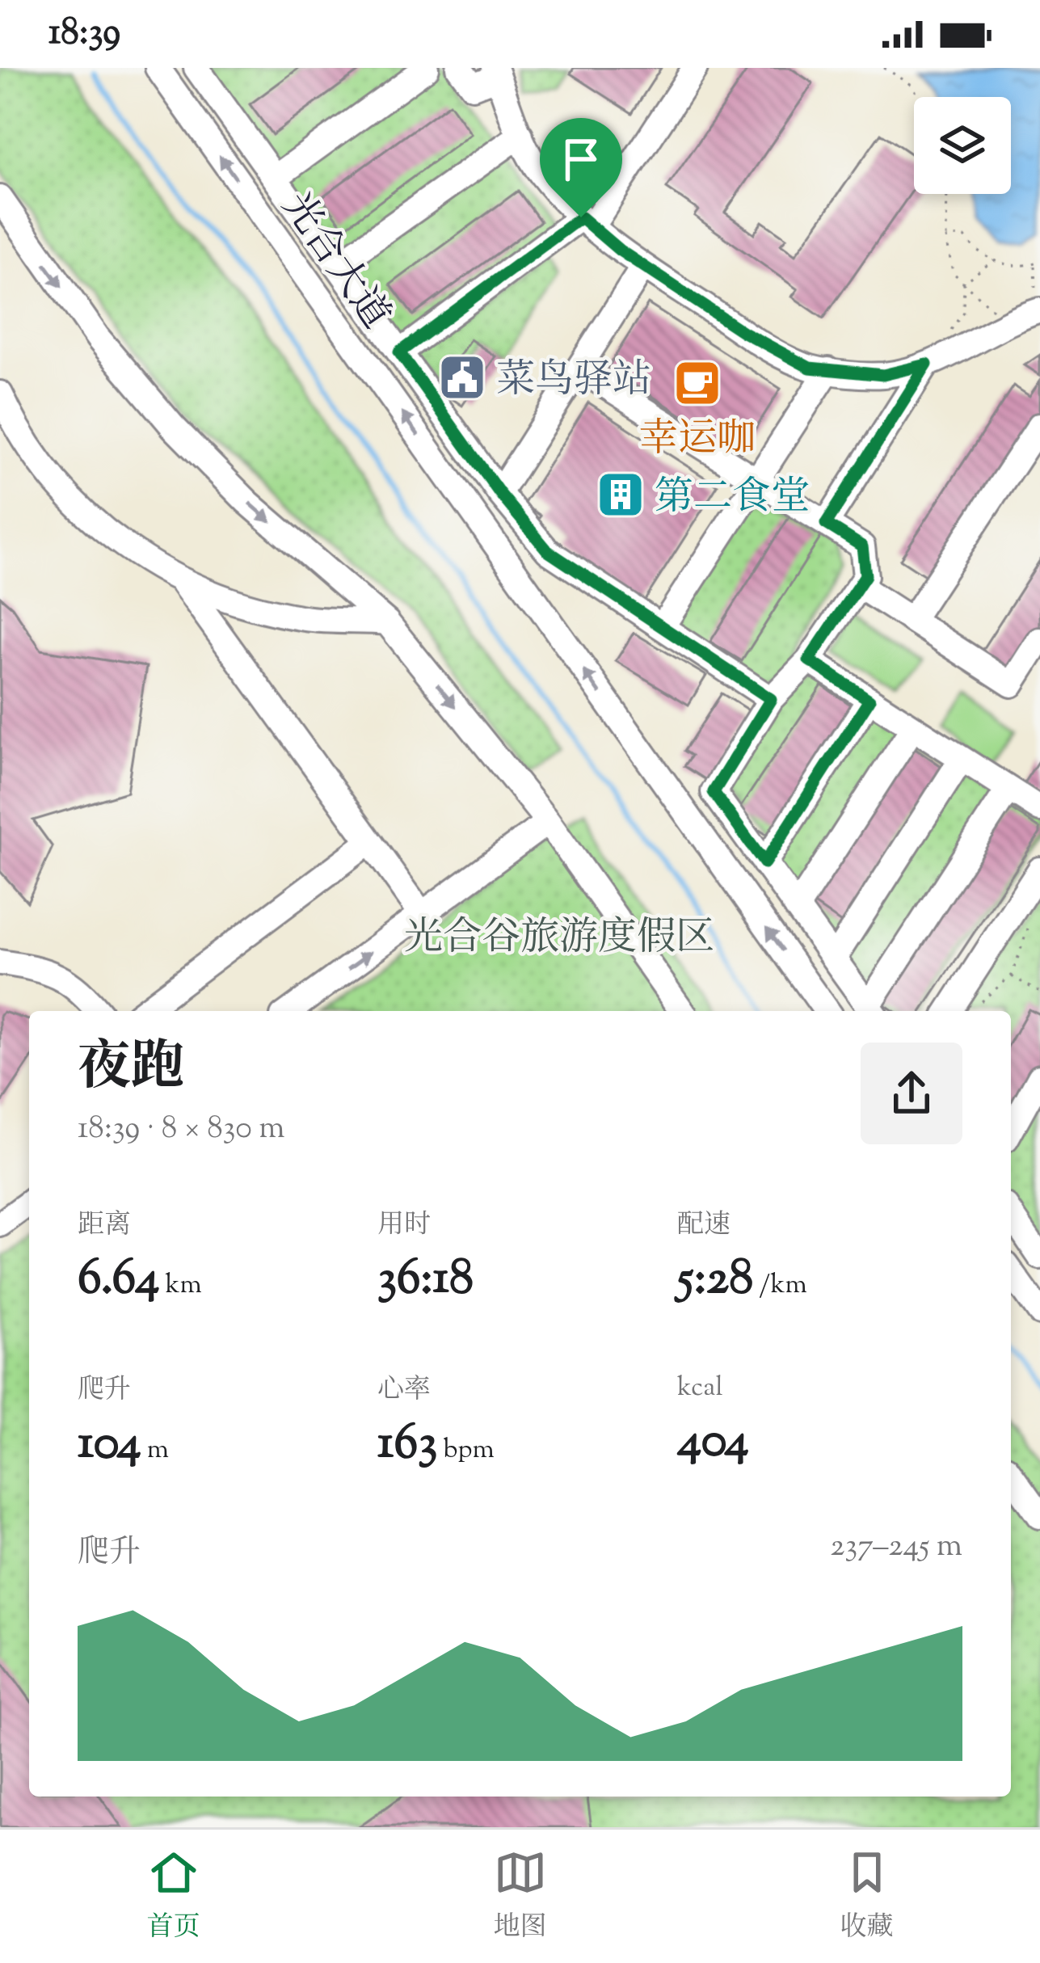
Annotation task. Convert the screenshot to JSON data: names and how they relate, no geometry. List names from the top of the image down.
{
  "streets": {
    "street": ["光合大道"]
  },
  "parks": ["光合谷旅游度假区"],
  "places": {
    "public building": ["菜鸟驿站"],
    "cafe": ["幸运咖"],
    "building": ["第二食堂"]
  },
  "page": {
    "status": "18:39",
    "heading": ["夜跑", "18:39 · 8 × 830 m"],
    "stats": [
      ["距离", "6.64 km"],
      ["用时", "36:18"],
      ["配速", "5:28 /km"],
      ["爬升", "104 m"],
      ["心率", "163 bpm"],
      ["kcal", "404"]
    ],
    "chart": ["爬升", "237–245 m"],
    "tabs": ["首页", "地图", "收藏"]
  }
}
